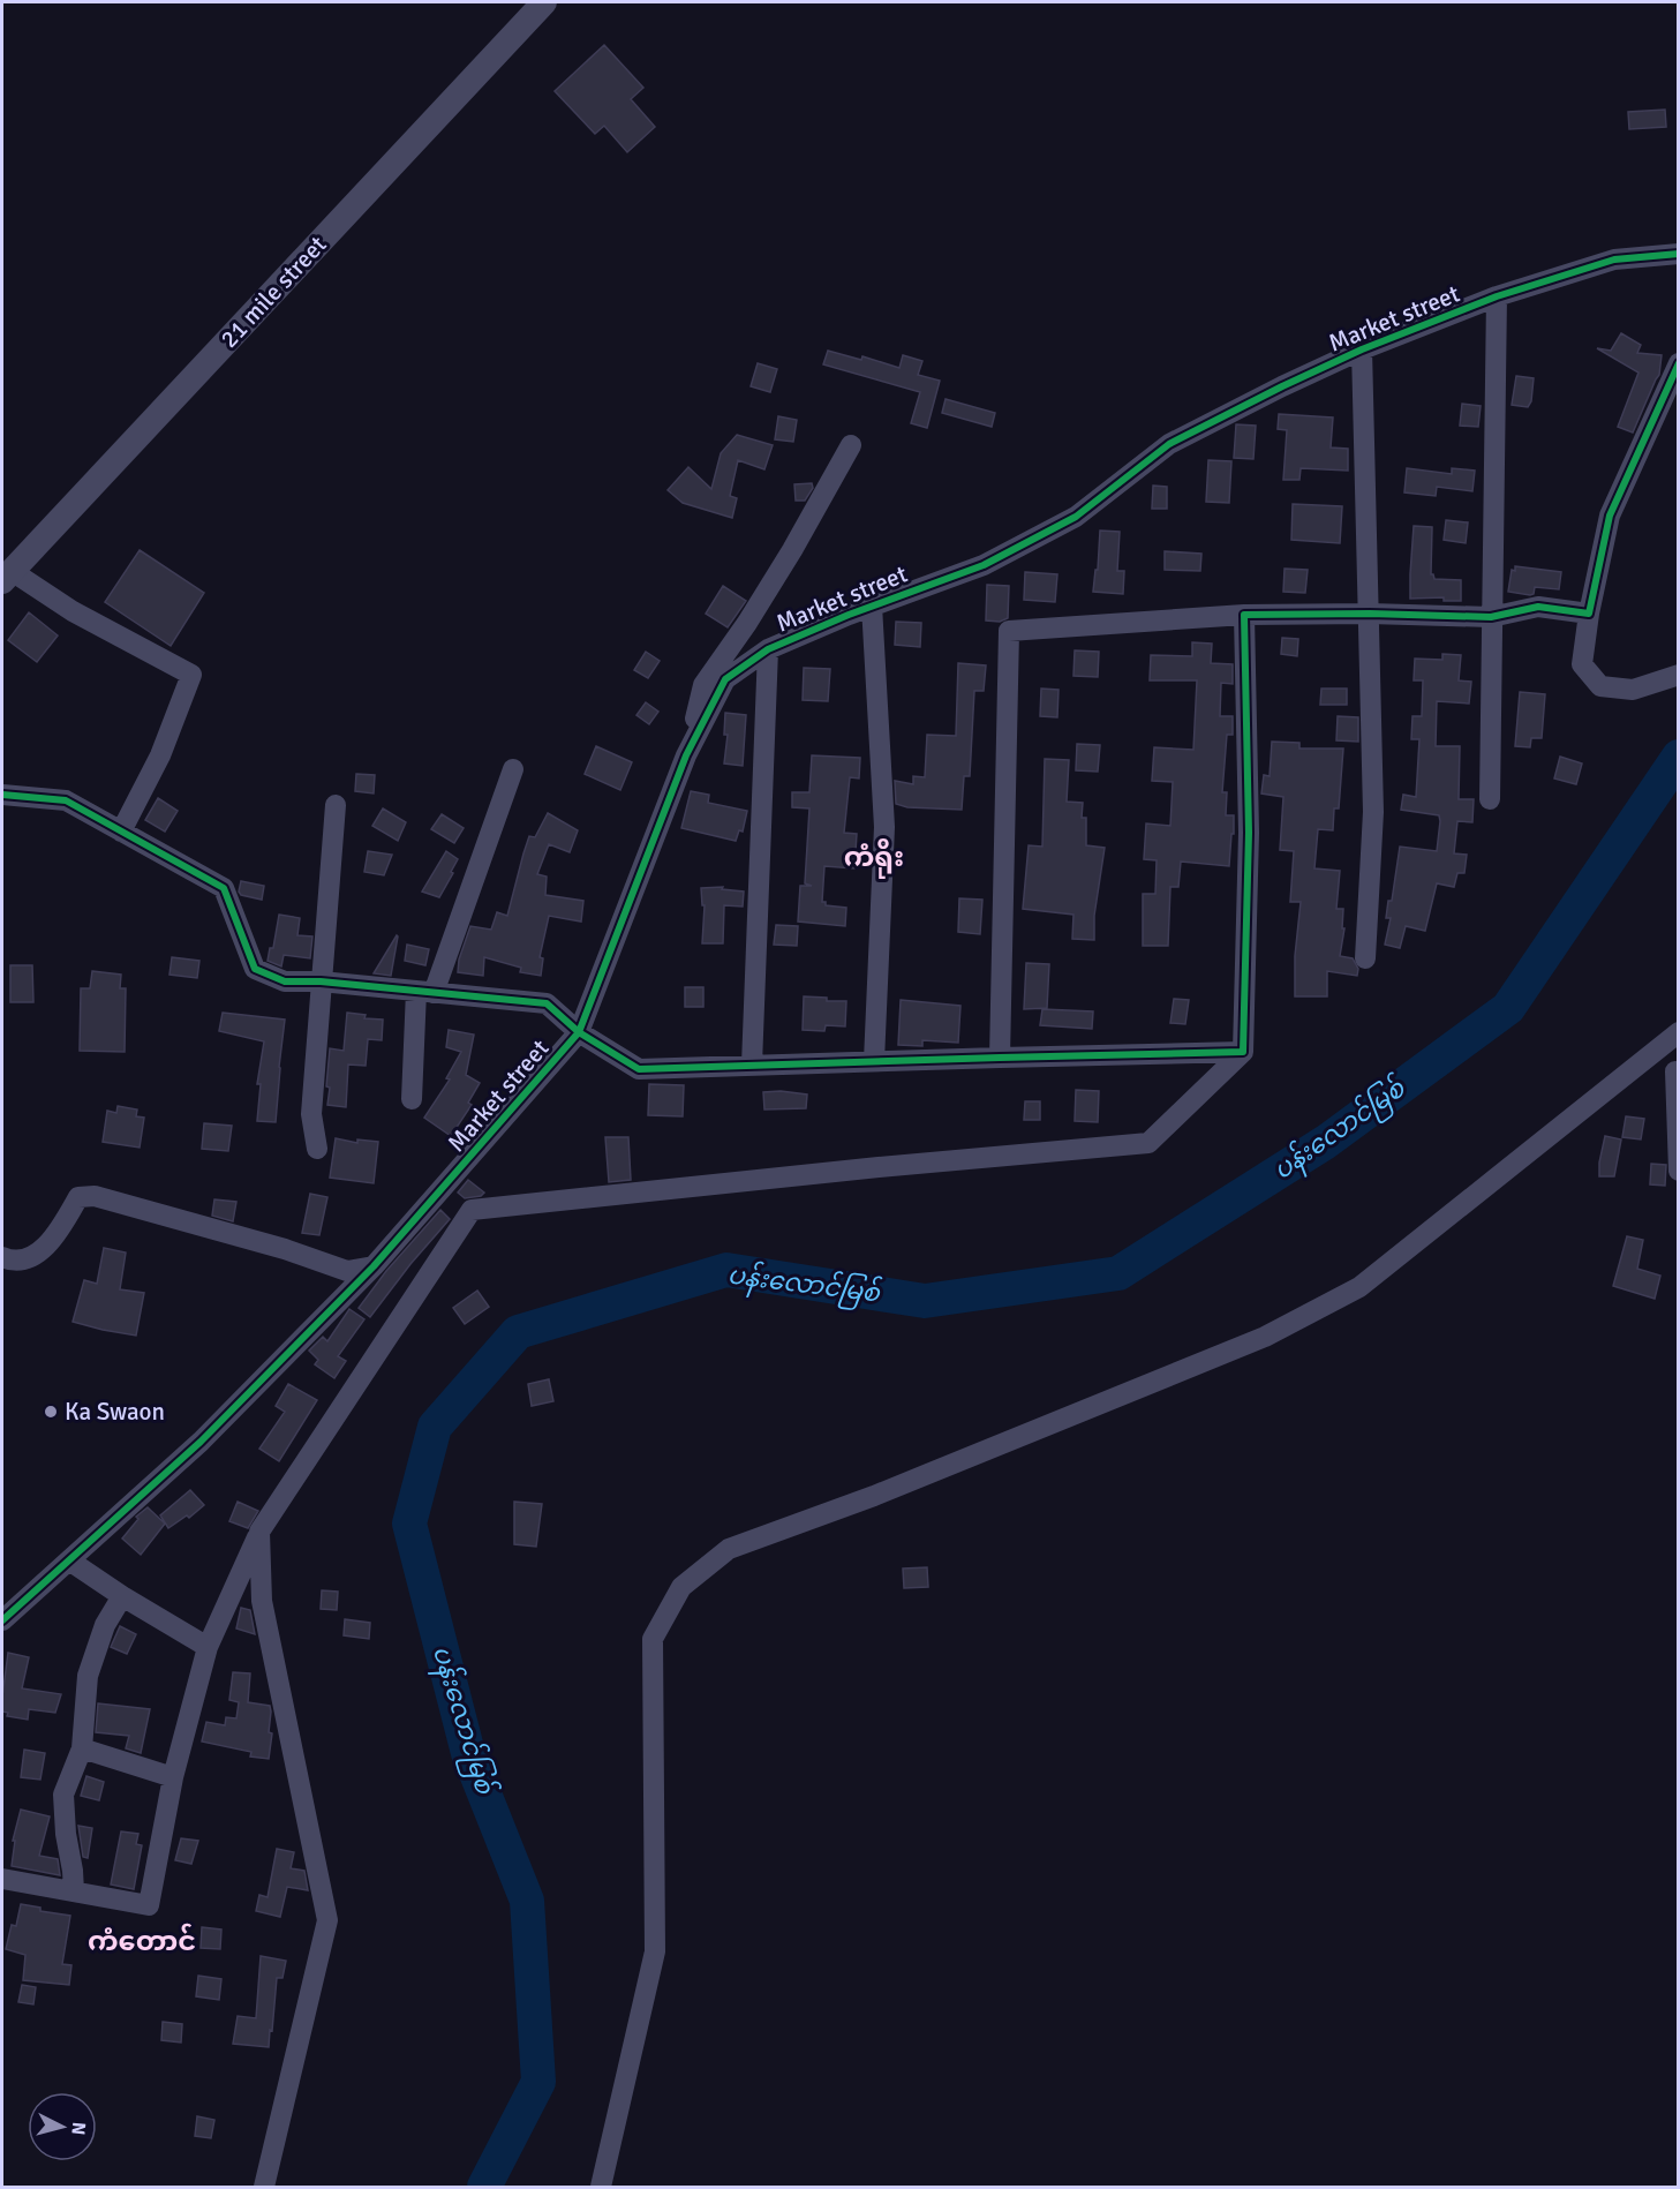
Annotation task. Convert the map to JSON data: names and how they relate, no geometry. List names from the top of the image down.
{
  "streets": {
    "street": ["21 mile street", "Market street"]
  },
  "districts": ["ကံရိုး", "ကံတောင်"],
  "water": ["ပန်းလောင်မြစ်"],
  "places": ["Ka Swaon"],
  "north": "right"
}
